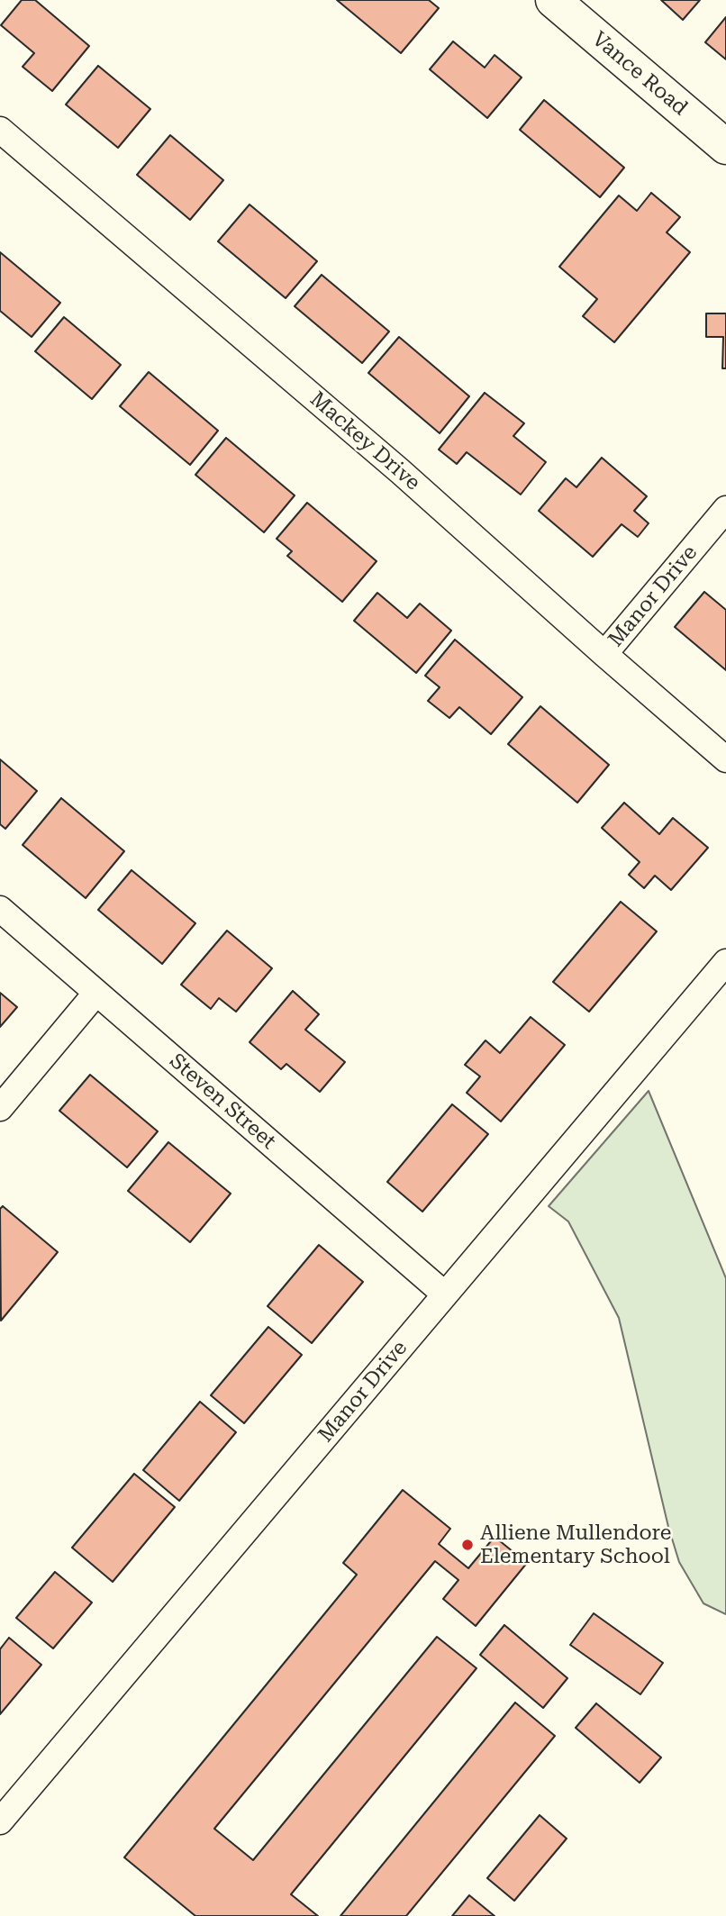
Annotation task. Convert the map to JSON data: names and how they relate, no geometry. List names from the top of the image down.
{
  "streets": {
    "street": [
      "Vance Road",
      "Mackey Drive",
      "Manor Drive",
      "Steven Street"
    ]
  },
  "crossings": [
    ["Mackey Drive", "Manor Drive"],
    ["Manor Drive", "Steven Street"]
  ],
  "places": ["Alliene Mullendore Elementary School"]
}
